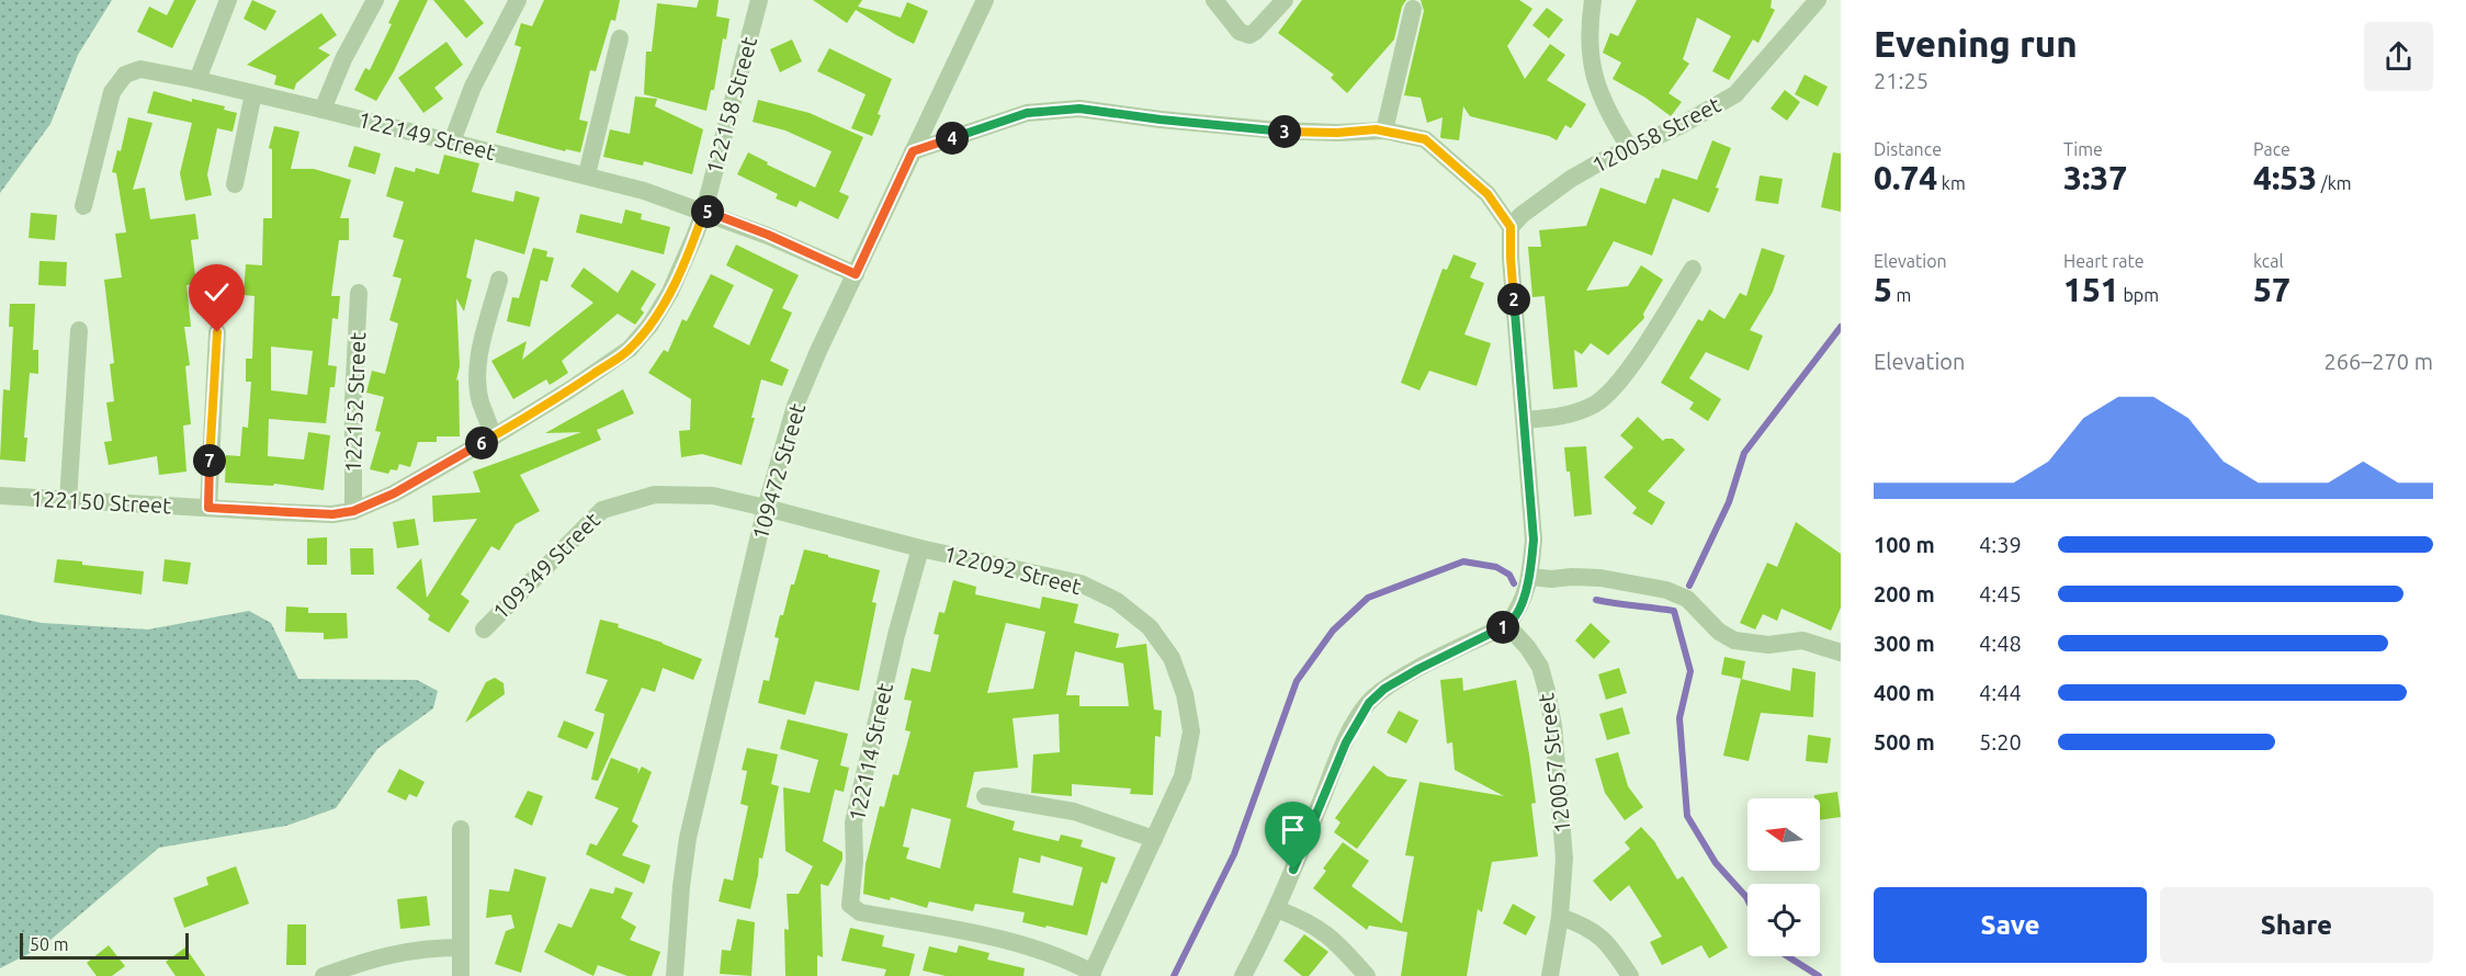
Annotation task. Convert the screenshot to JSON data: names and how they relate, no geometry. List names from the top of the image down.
{
  "streets": {
    "street": [
      "122158 Street",
      "120058 Street",
      "122149 Street",
      "122152 Street",
      "109472 Street",
      "122150 Street",
      "109349 Street",
      "122092 Street",
      "122114 Street",
      "120057 Street"
    ]
  },
  "crossings": [
    ["122158 Street", "122149 Street"],
    ["122158 Street", "122150 Street"],
    ["122149 Street", "109472 Street"],
    ["122149 Street", "122150 Street"],
    ["122152 Street", "122150 Street"],
    ["109472 Street", "109349 Street"],
    ["109472 Street", "122092 Street"],
    ["109349 Street", "122092 Street"],
    ["122092 Street", "122114 Street"]
  ],
  "scale_bar": "50 m",
  "north": "left",
  "page": {
    "heading": ["Evening run", "21:25"],
    "stats": [
      ["Distance", "0.74 km"],
      ["Time", "3:37"],
      ["Pace", "4:53 /km"],
      ["Elevation", "5 m"],
      ["Heart rate", "151 bpm"],
      ["kcal", "57"]
    ],
    "pins": [
      "3",
      "4",
      "5",
      "2",
      "6",
      "7",
      "1"
    ],
    "chart": ["Elevation", "266–270 m"],
    "list": [
      {
        "name": "100 m",
        "note": "4:39"
      },
      {
        "name": "200 m",
        "note": "4:45"
      },
      {
        "name": "300 m",
        "note": "4:48"
      },
      {
        "name": "400 m",
        "note": "4:44"
      },
      {
        "name": "500 m",
        "note": "5:20"
      }
    ],
    "buttons": ["Save", "Share"],
    "scale": "50 m"
  }
}
